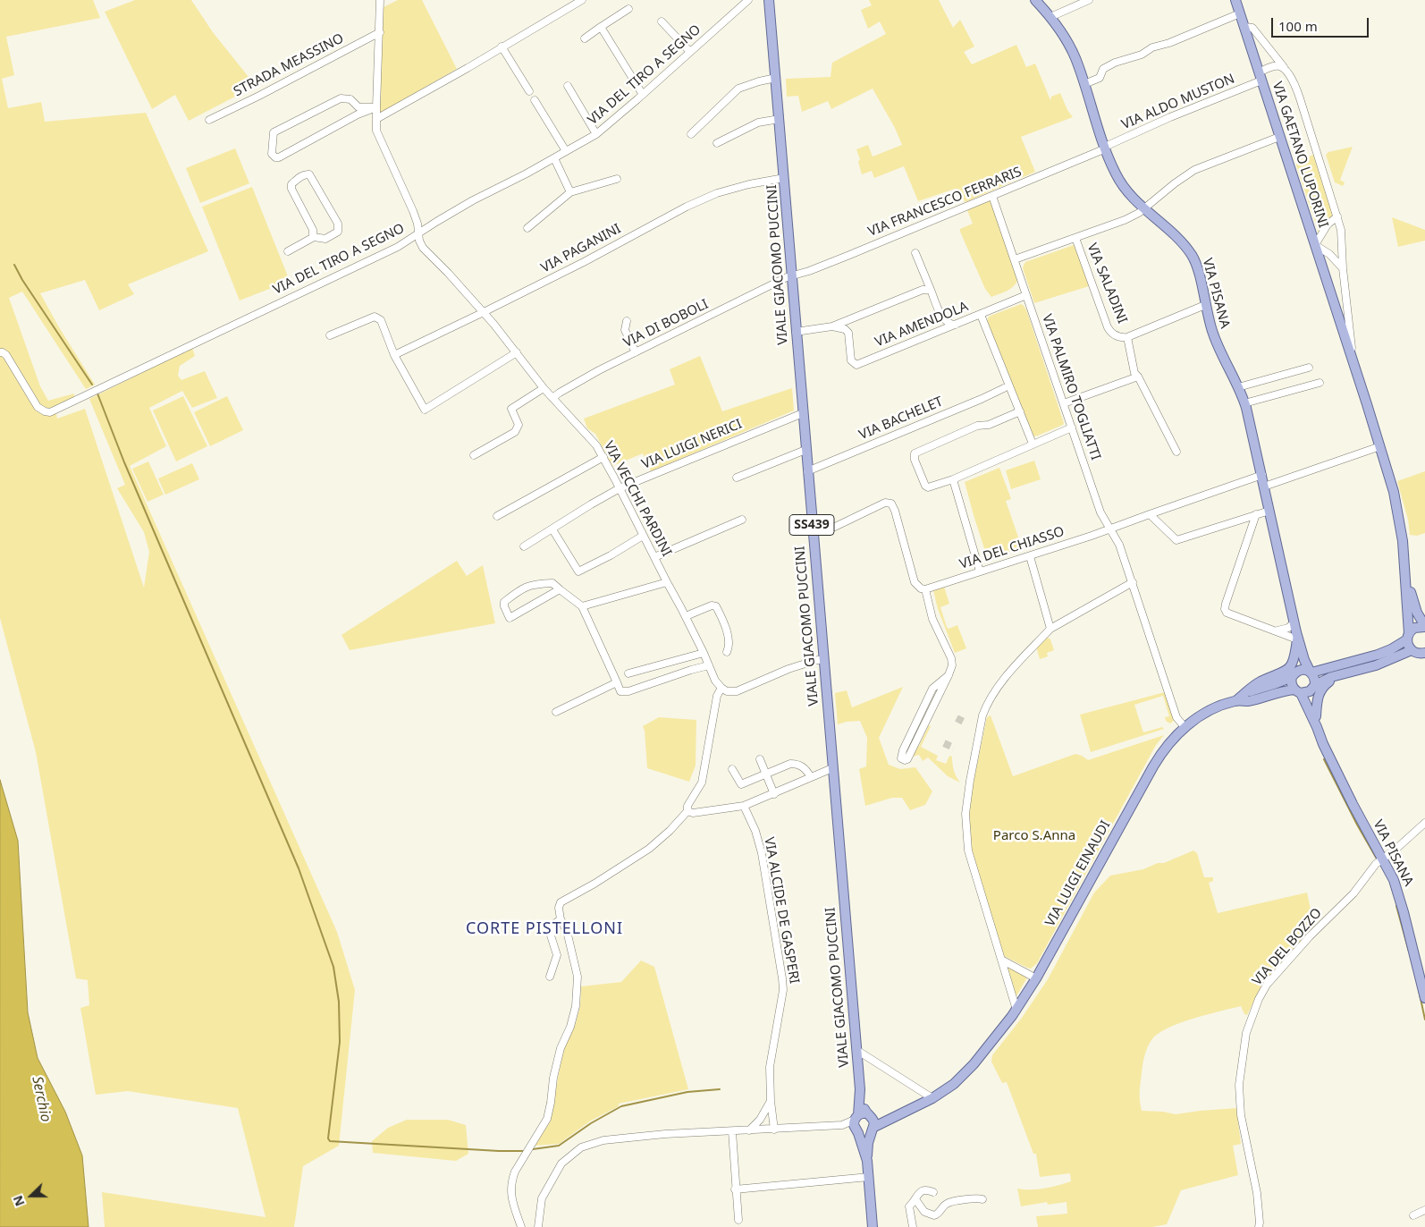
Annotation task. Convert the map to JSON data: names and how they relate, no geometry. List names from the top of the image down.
{
  "streets": {
    "main road": [
      "VIA GAETANO LUPORINI",
      "VIALE GIACOMO PUCCINI",
      "VIA PISANA",
      "SS439",
      "VIA LUIGI EINAUDI"
    ],
    "street": [
      "STRADA MEASSINO",
      "VIA DEL TIRO A SEGNO",
      "VIA ALDO MUSTON",
      "VIA FRANCESCO FERRARIS",
      "VIA PAGANINI",
      "VIA SALADINI",
      "VIA DI BOBOLI",
      "VIA AMENDOLA",
      "VIA PALMIRO TOGLIATTI",
      "VIA BACHELET",
      "VIA LUIGI NERICI",
      "VIA VECCHI PARDINI",
      "VIA DEL CHIASSO",
      "VIA ALCIDE DE GASPERI",
      "VIA DEL BOZZO"
    ]
  },
  "crossings": [
    ["STRADA MEASSINO", "VIA VECCHI PARDINI"],
    ["VIA DEL TIRO A SEGNO", "VIA VECCHI PARDINI"],
    ["VIA ALDO MUSTON", "VIA GAETANO LUPORINI"],
    ["VIA ALDO MUSTON", "VIA FRANCESCO FERRARIS"],
    ["VIA ALDO MUSTON", "VIA PISANA"],
    ["VIA FRANCESCO FERRARIS", "VIALE GIACOMO PUCCINI"],
    ["VIA FRANCESCO FERRARIS", "VIA PISANA"],
    ["VIA FRANCESCO FERRARIS", "VIA DI BOBOLI"],
    ["VIA FRANCESCO FERRARIS", "VIA PALMIRO TOGLIATTI"],
    ["VIA PAGANINI", "VIALE GIACOMO PUCCINI"],
    ["VIA PAGANINI", "VIA VECCHI PARDINI"],
    ["VIALE GIACOMO PUCCINI", "VIA DI BOBOLI"],
    ["VIALE GIACOMO PUCCINI", "VIA BACHELET"],
    ["VIALE GIACOMO PUCCINI", "VIA LUIGI NERICI"],
    ["VIALE GIACOMO PUCCINI", "VIA LUIGI EINAUDI"],
    ["VIA PISANA", "VIA DEL CHIASSO"],
    ["VIA PISANA", "VIA LUIGI EINAUDI"],
    ["VIA PISANA", "VIA DEL BOZZO"],
    ["VIA DI BOBOLI", "VIA VECCHI PARDINI"],
    ["VIA AMENDOLA", "VIA PALMIRO TOGLIATTI"],
    ["VIA PALMIRO TOGLIATTI", "VIA DEL CHIASSO"],
    ["VIA PALMIRO TOGLIATTI", "VIA LUIGI EINAUDI"],
    ["VIA LUIGI NERICI", "VIA VECCHI PARDINI"]
  ],
  "districts": ["CORTE PISTELLONI"],
  "water": ["Serchio"],
  "parks": ["Parco S.Anna"],
  "scale_bar": "100 m",
  "north": "left"
}
